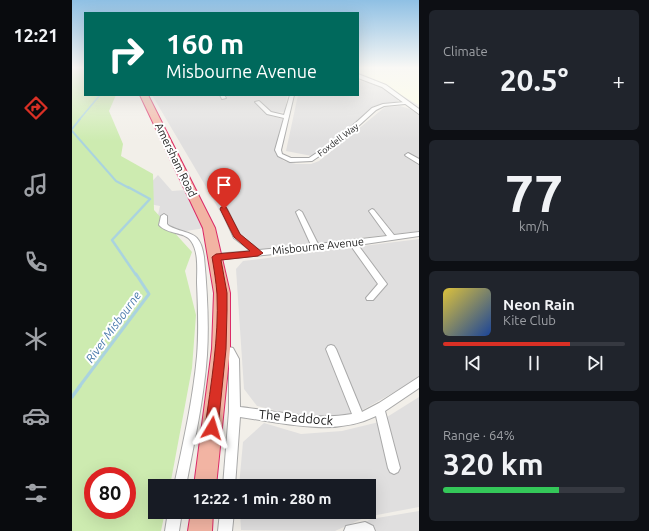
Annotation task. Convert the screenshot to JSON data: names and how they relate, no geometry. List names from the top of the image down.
{
  "streets": {
    "highway": ["Amersham Road"],
    "street": ["Foxdell Way", "Misbourne Avenue", "The Paddock"]
  },
  "crossings": [
    ["Amersham Road", "Misbourne Avenue"]
  ],
  "water": ["River Misbourne"],
  "page": {
    "tabs": "12:21",
    "tile": [
      "Climate",
      ["77", "km/h"],
      ["Range · 64%", "320 km"]
    ],
    "turn": ["160 m", "Misbourne Avenue"],
    "heat": ["−", "20.5°", "+"],
    "song": ["Neon Rain", "Kite Club"],
    "limit": "80",
    "trip": "12:22 · 1 min · 280 m"
  }
}
